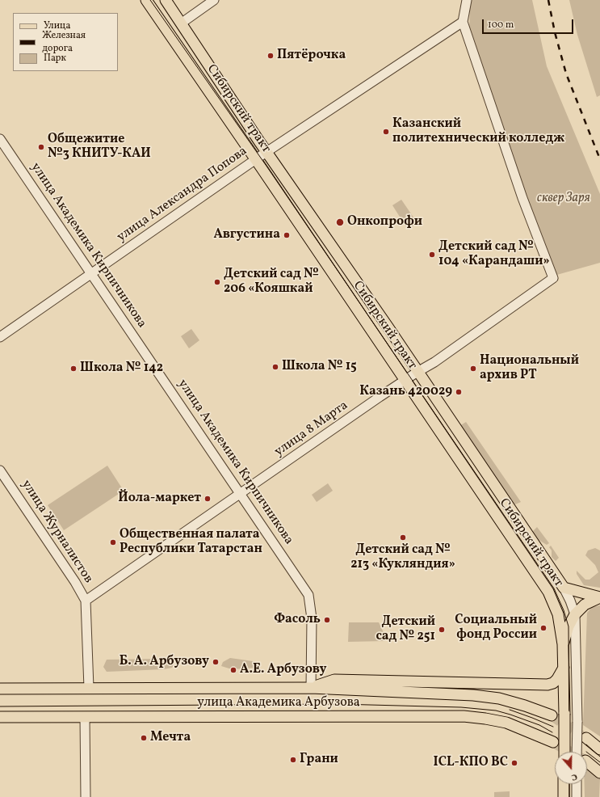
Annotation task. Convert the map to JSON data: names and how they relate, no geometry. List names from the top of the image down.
{
  "streets": {
    "main road": ["Сибирский тракт", "улица Академика Арбузова"],
    "street": [
      "улица Александра Попова",
      "улица Академика Кирпичникова",
      "улица 8 Марта",
      "улица Журналистов"
    ]
  },
  "crossings": [
    ["Сибирский тракт", "улица Александра Попова"],
    ["Сибирский тракт", "улица 8 Марта"],
    ["улица Александра Попова", "улица Академика Кирпичникова"],
    ["улица Александра Попова", "улица 8 Марта"],
    ["улица Академика Кирпичникова", "улица 8 Марта"],
    ["улица Академика Кирпичникова", "улица Академика Арбузова"],
    ["улица 8 Марта", "улица Журналистов"],
    ["улица Журналистов", "улица Академика Арбузова"]
  ],
  "parks": ["сквер Заря"],
  "places": [
    "Пятёрочка",
    "Казанский политехнический колледж",
    "Общежитие №3 КНИТУ-КАИ",
    "Онкопрофи",
    "Августина",
    "Детский сад № 104 «Карандаши»",
    "Детский сад № 206 «Кояшкай",
    "Школа № 15",
    "Школа № 142",
    "Национальный архив РТ",
    "Казань 420029",
    "Йола-маркет",
    "Детский сад № 213 «Кукляндия»",
    "Общественная палата Республики Татарстан",
    "Фасоль",
    "Социальный фонд России",
    "Детский сад № 251",
    "Б. А. Арбузову",
    "А.Е. Арбузову",
    "Мечта",
    "Грани",
    "ICL-КПО ВС"
  ],
  "legend": ["Улица", "Железная дорога", "Парк"],
  "scale_bar": "100 m",
  "north": "bottom"
}
